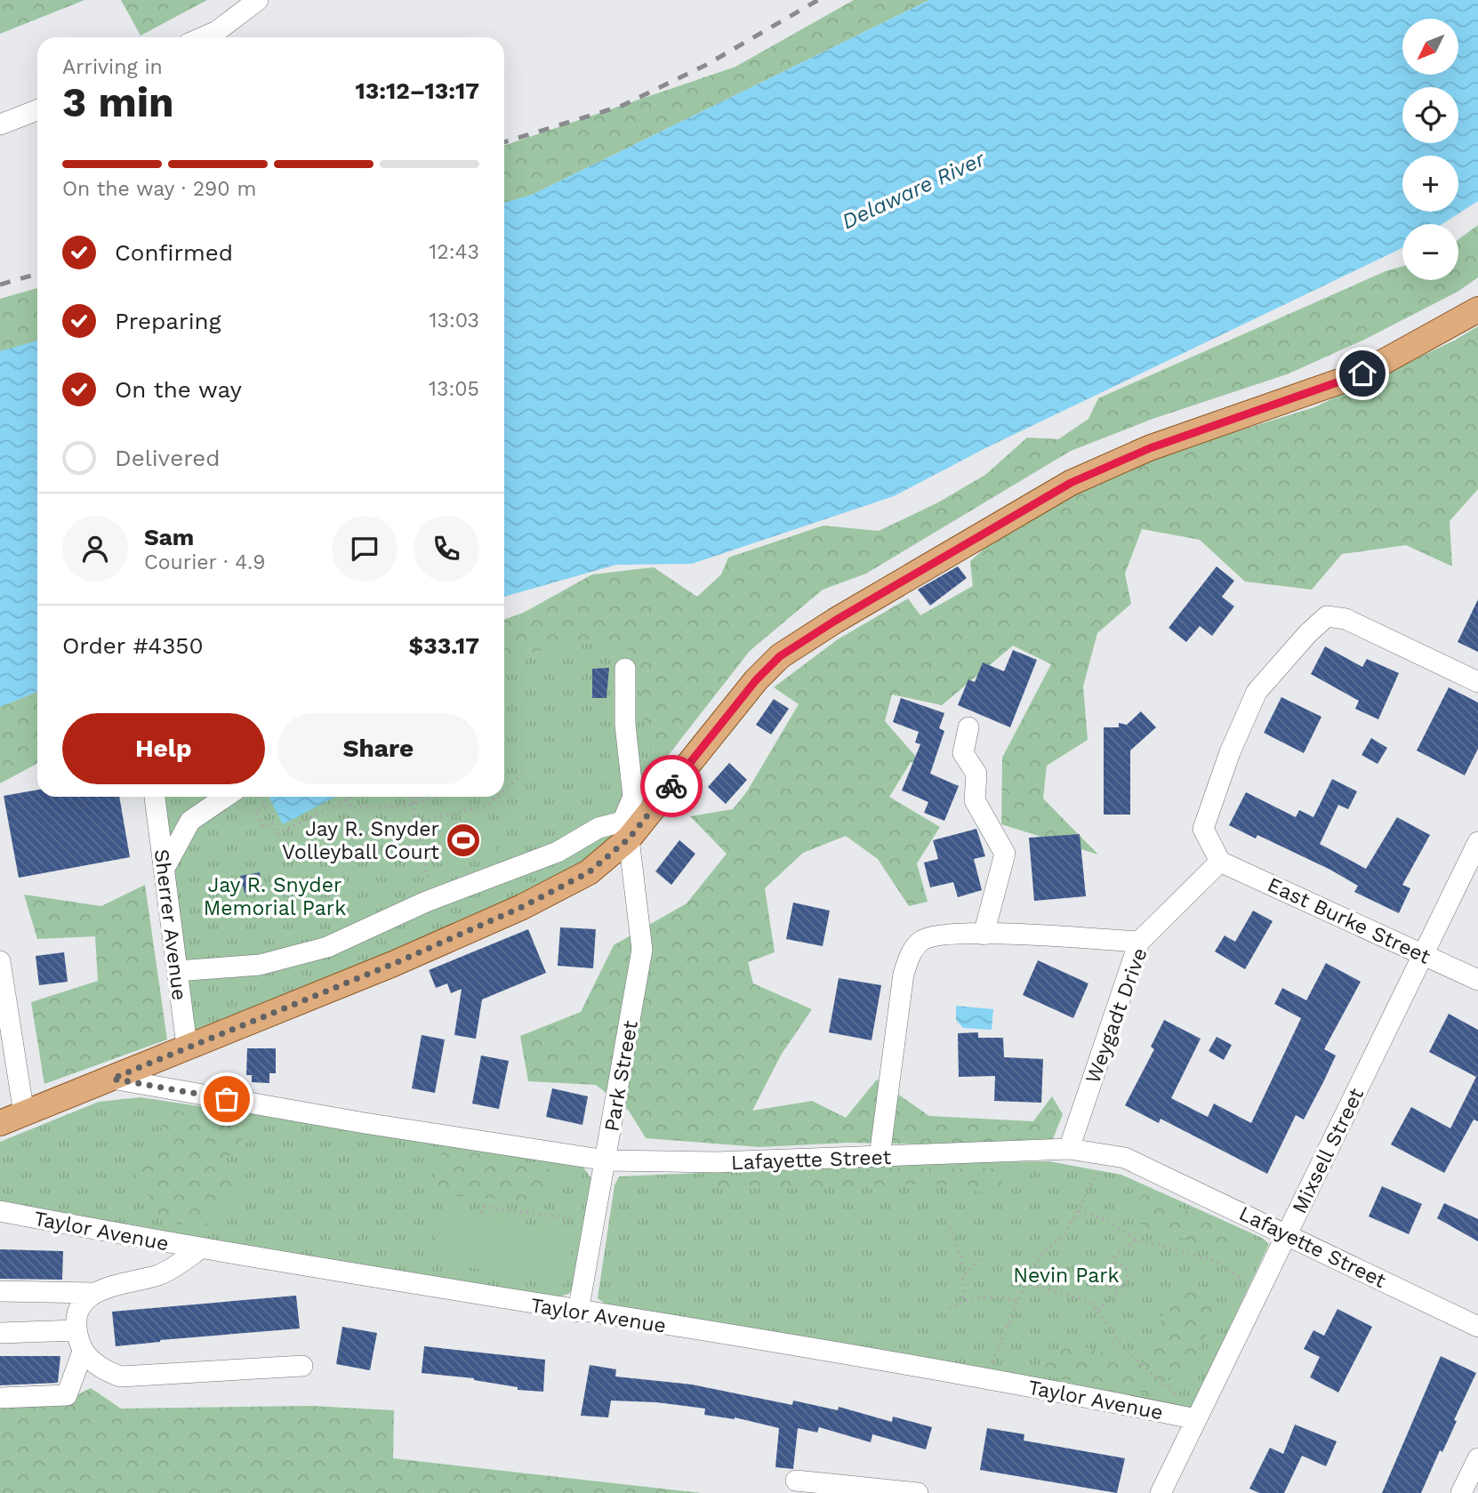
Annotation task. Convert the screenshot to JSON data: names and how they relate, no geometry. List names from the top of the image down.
{
  "streets": {
    "street": [
      "East Burke Street",
      "Sherrer Avenue",
      "Weygadt Drive",
      "Park Street",
      "Mixsell Street",
      "Lafayette Street",
      "Taylor Avenue"
    ]
  },
  "crossings": [
    ["East Burke Street", "Weygadt Drive"],
    ["East Burke Street", "Mixsell Street"],
    ["Weygadt Drive", "Lafayette Street"],
    ["Park Street", "Lafayette Street"],
    ["Park Street", "Taylor Avenue"],
    ["Mixsell Street", "Lafayette Street"],
    ["Mixsell Street", "Taylor Avenue"]
  ],
  "water": ["Delaware River"],
  "parks": ["Jay R. Snyder Memorial Park", "Nevin Park"],
  "places": {
    "sports": ["Jay R. Snyder Volleyball Court"]
  },
  "north": "bottom left",
  "page": {
    "map_buttons": ["+", "−"],
    "heading": ["3 min", "Arriving in", "13:12–13:17"],
    "panel": [
      "Sam",
      "Courier · 4.9",
      "Order #4350",
      "$33.17"
    ],
    "bar": "On the way · 290 m",
    "list": [
      ["Confirmed", "12:43"],
      ["Preparing", "13:03"],
      ["On the way", "13:05"],
      "Delivered"
    ],
    "buttons": ["Help", "Share"]
  }
}
